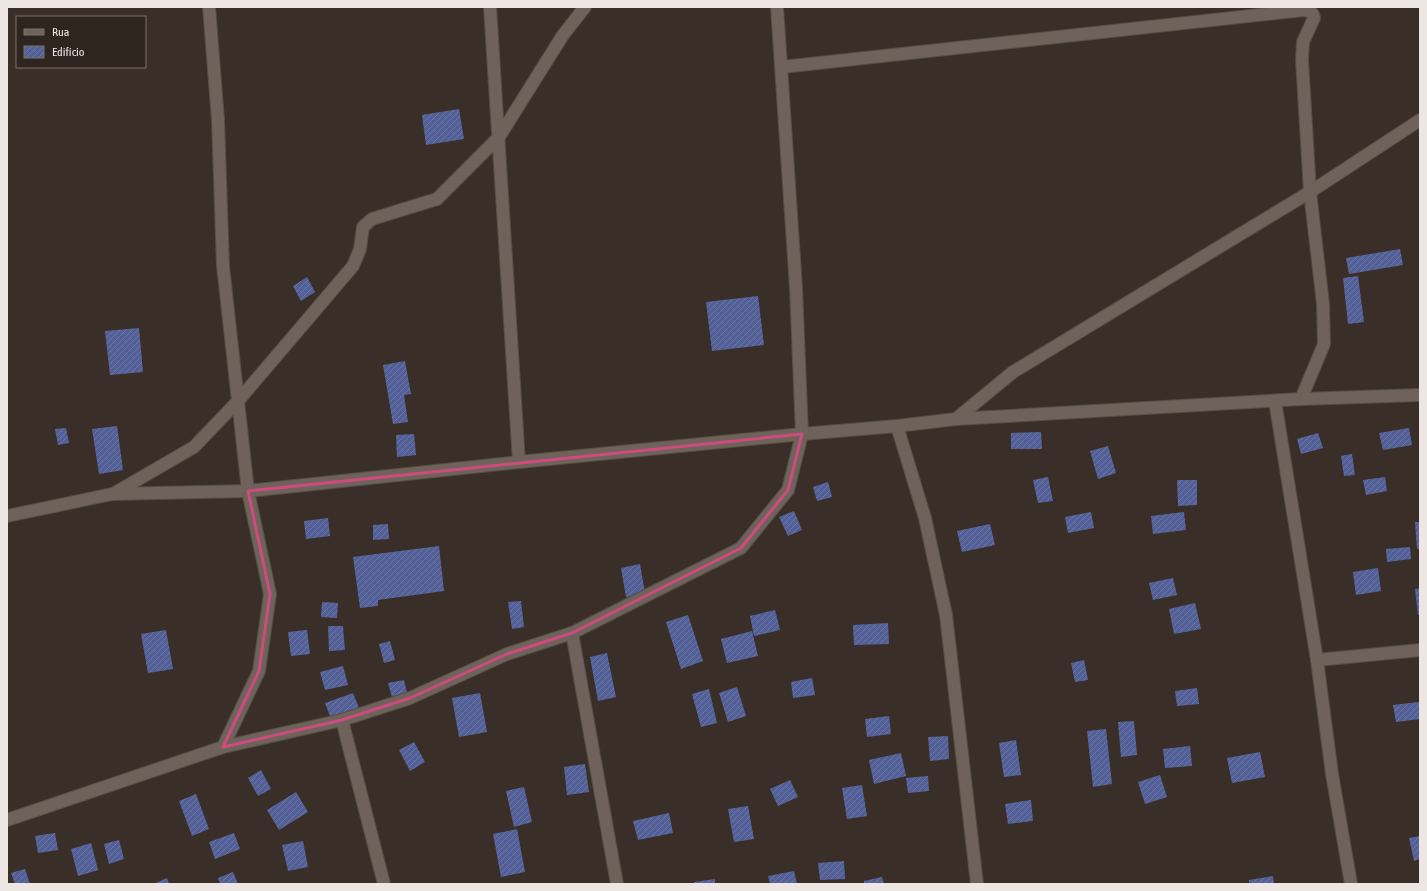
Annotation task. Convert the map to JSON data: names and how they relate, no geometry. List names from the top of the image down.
{
  "legend": ["Rua", "Edifício"]
}
